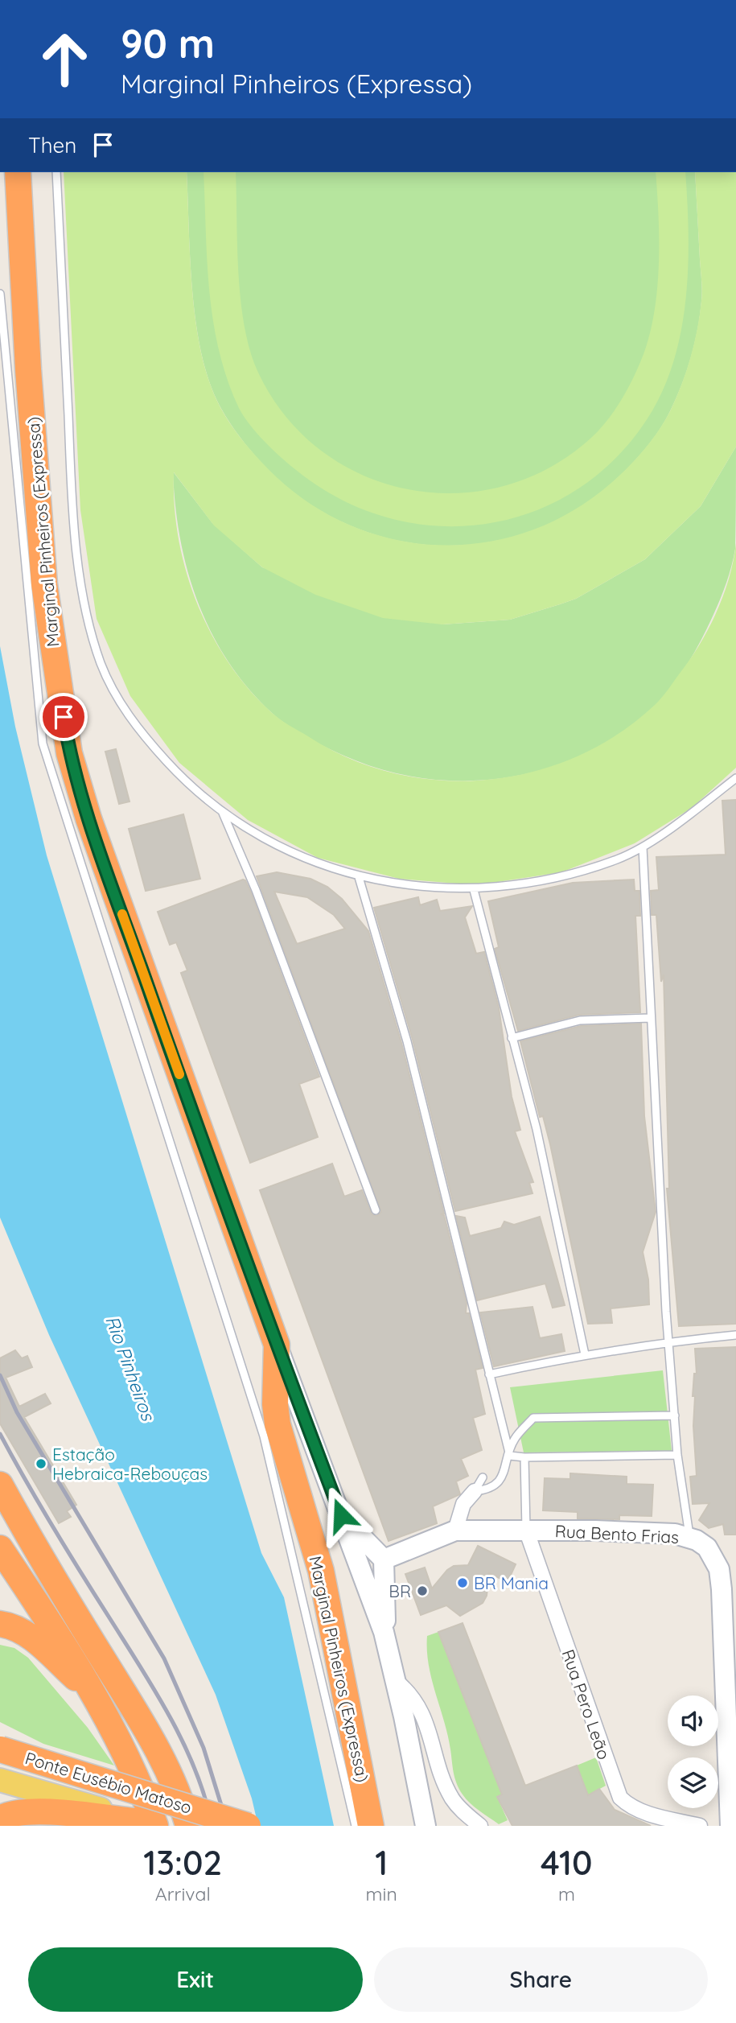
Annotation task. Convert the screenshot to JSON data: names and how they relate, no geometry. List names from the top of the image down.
{
  "streets": {
    "highway": ["Marginal Pinheiros (Expressa)", "Ponte Eusébio Matoso"],
    "main road": ["Rua Bento Frias"],
    "street": ["Rua Pero Leão"]
  },
  "crossings": [
    ["Rua Bento Frias", "Rua Pero Leão"]
  ],
  "water": ["Rio Pinheiros"],
  "places": ["Estação Hebraica-Rebouças", "BR Mania", "BR"],
  "page": {
    "turn": ["90 m", "Marginal Pinheiros (Expressa)"],
    "then": "Then",
    "eta": [
      "13:02",
      "Arrival",
      "1",
      "min",
      "410",
      "m"
    ],
    "buttons": ["Exit", "Share"]
  }
}
